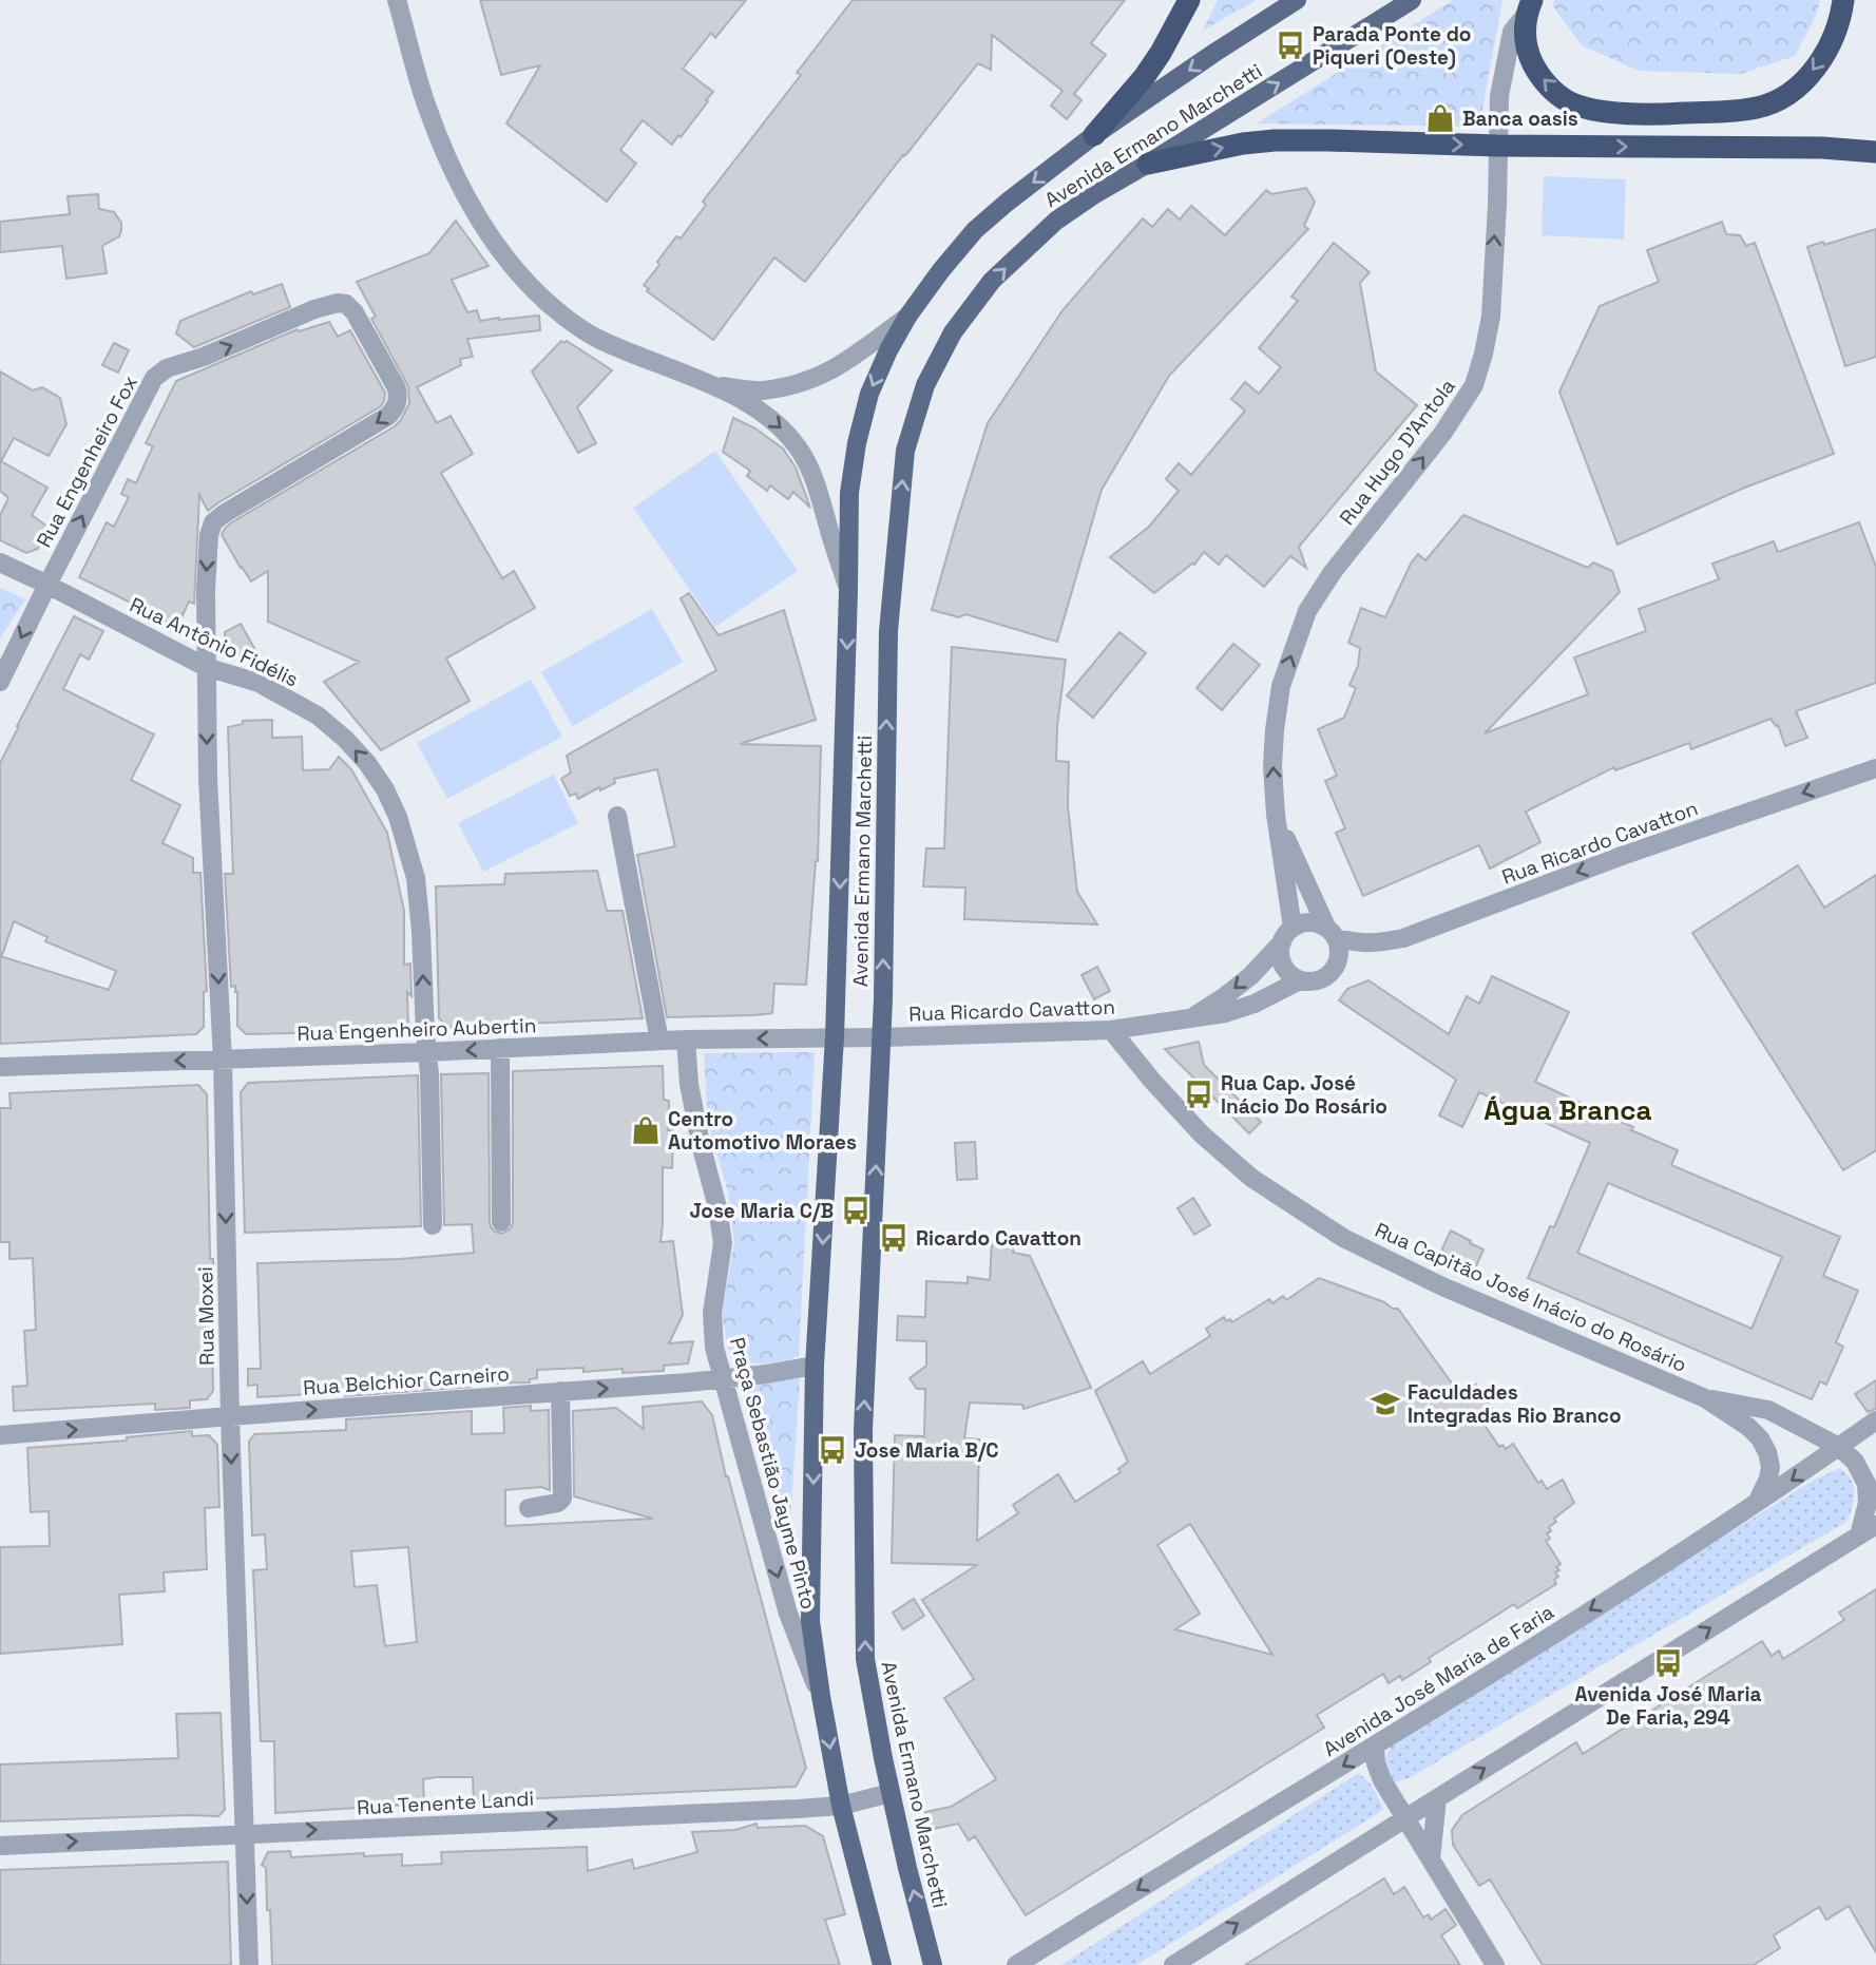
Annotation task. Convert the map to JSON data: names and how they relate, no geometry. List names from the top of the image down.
{
  "streets": {
    "main road": ["Avenida Ermano Marchetti"],
    "street": [
      "Rua Hugo D'Antola",
      "Rua Engenheiro Fox",
      "Rua Antônio Fidélis",
      "Rua Ricardo Cavatton",
      "Rua Engenheiro Aubertin",
      "Rua Capitão José Inácio do Rosário",
      "Rua Moxei",
      "Rua Belchior Carneiro",
      "Praça Sebastião Jayme Pinto",
      "Avenida José Maria de Faria",
      "Rua Tenente Landi"
    ]
  },
  "crossings": [
    ["Avenida Ermano Marchetti", "Rua Ricardo Cavatton"],
    ["Avenida Ermano Marchetti", "Rua Engenheiro Aubertin"],
    ["Avenida Ermano Marchetti", "Rua Belchior Carneiro"],
    ["Avenida Ermano Marchetti", "Praça Sebastião Jayme Pinto"],
    ["Avenida Ermano Marchetti", "Rua Tenente Landi"],
    ["Rua Hugo D'Antola", "Rua Ricardo Cavatton"],
    ["Rua Engenheiro Fox", "Rua Antônio Fidélis"],
    ["Rua Engenheiro Fox", "Rua Moxei"],
    ["Rua Antônio Fidélis", "Rua Engenheiro Aubertin"],
    ["Rua Antônio Fidélis", "Rua Moxei"],
    ["Rua Ricardo Cavatton", "Rua Engenheiro Aubertin"],
    ["Rua Ricardo Cavatton", "Rua Capitão José Inácio do Rosário"],
    ["Rua Engenheiro Aubertin", "Rua Moxei"],
    ["Rua Engenheiro Aubertin", "Praça Sebastião Jayme Pinto"],
    ["Rua Capitão José Inácio do Rosário", "Avenida José Maria de Faria"],
    ["Rua Moxei", "Rua Belchior Carneiro"],
    ["Rua Moxei", "Rua Tenente Landi"],
    ["Rua Belchior Carneiro", "Praça Sebastião Jayme Pinto"]
  ],
  "one_way": [
    "Rua Hugo D'Antola",
    "Rua Antônio Fidélis",
    "Rua Ricardo Cavatton",
    "Rua Engenheiro Aubertin",
    "Rua Moxei",
    "Rua Belchior Carneiro",
    "Praça Sebastião Jayme Pinto",
    "Rua Tenente Landi"
  ],
  "districts": ["Água Branca"],
  "places": {
    "bus stop": [
      "Parada Ponte do Piqueri (Oeste)",
      "Rua Cap. José Inácio Do Rosário",
      "Jose Maria C/B",
      "Ricardo Cavatton",
      "Jose Maria B/C",
      "Avenida José Maria De Faria, 294"
    ],
    "shop": ["Banca oasis", "Centro Automotivo Moraes"],
    "school or university": ["Faculdades Integradas Rio Branco"]
  }
}
